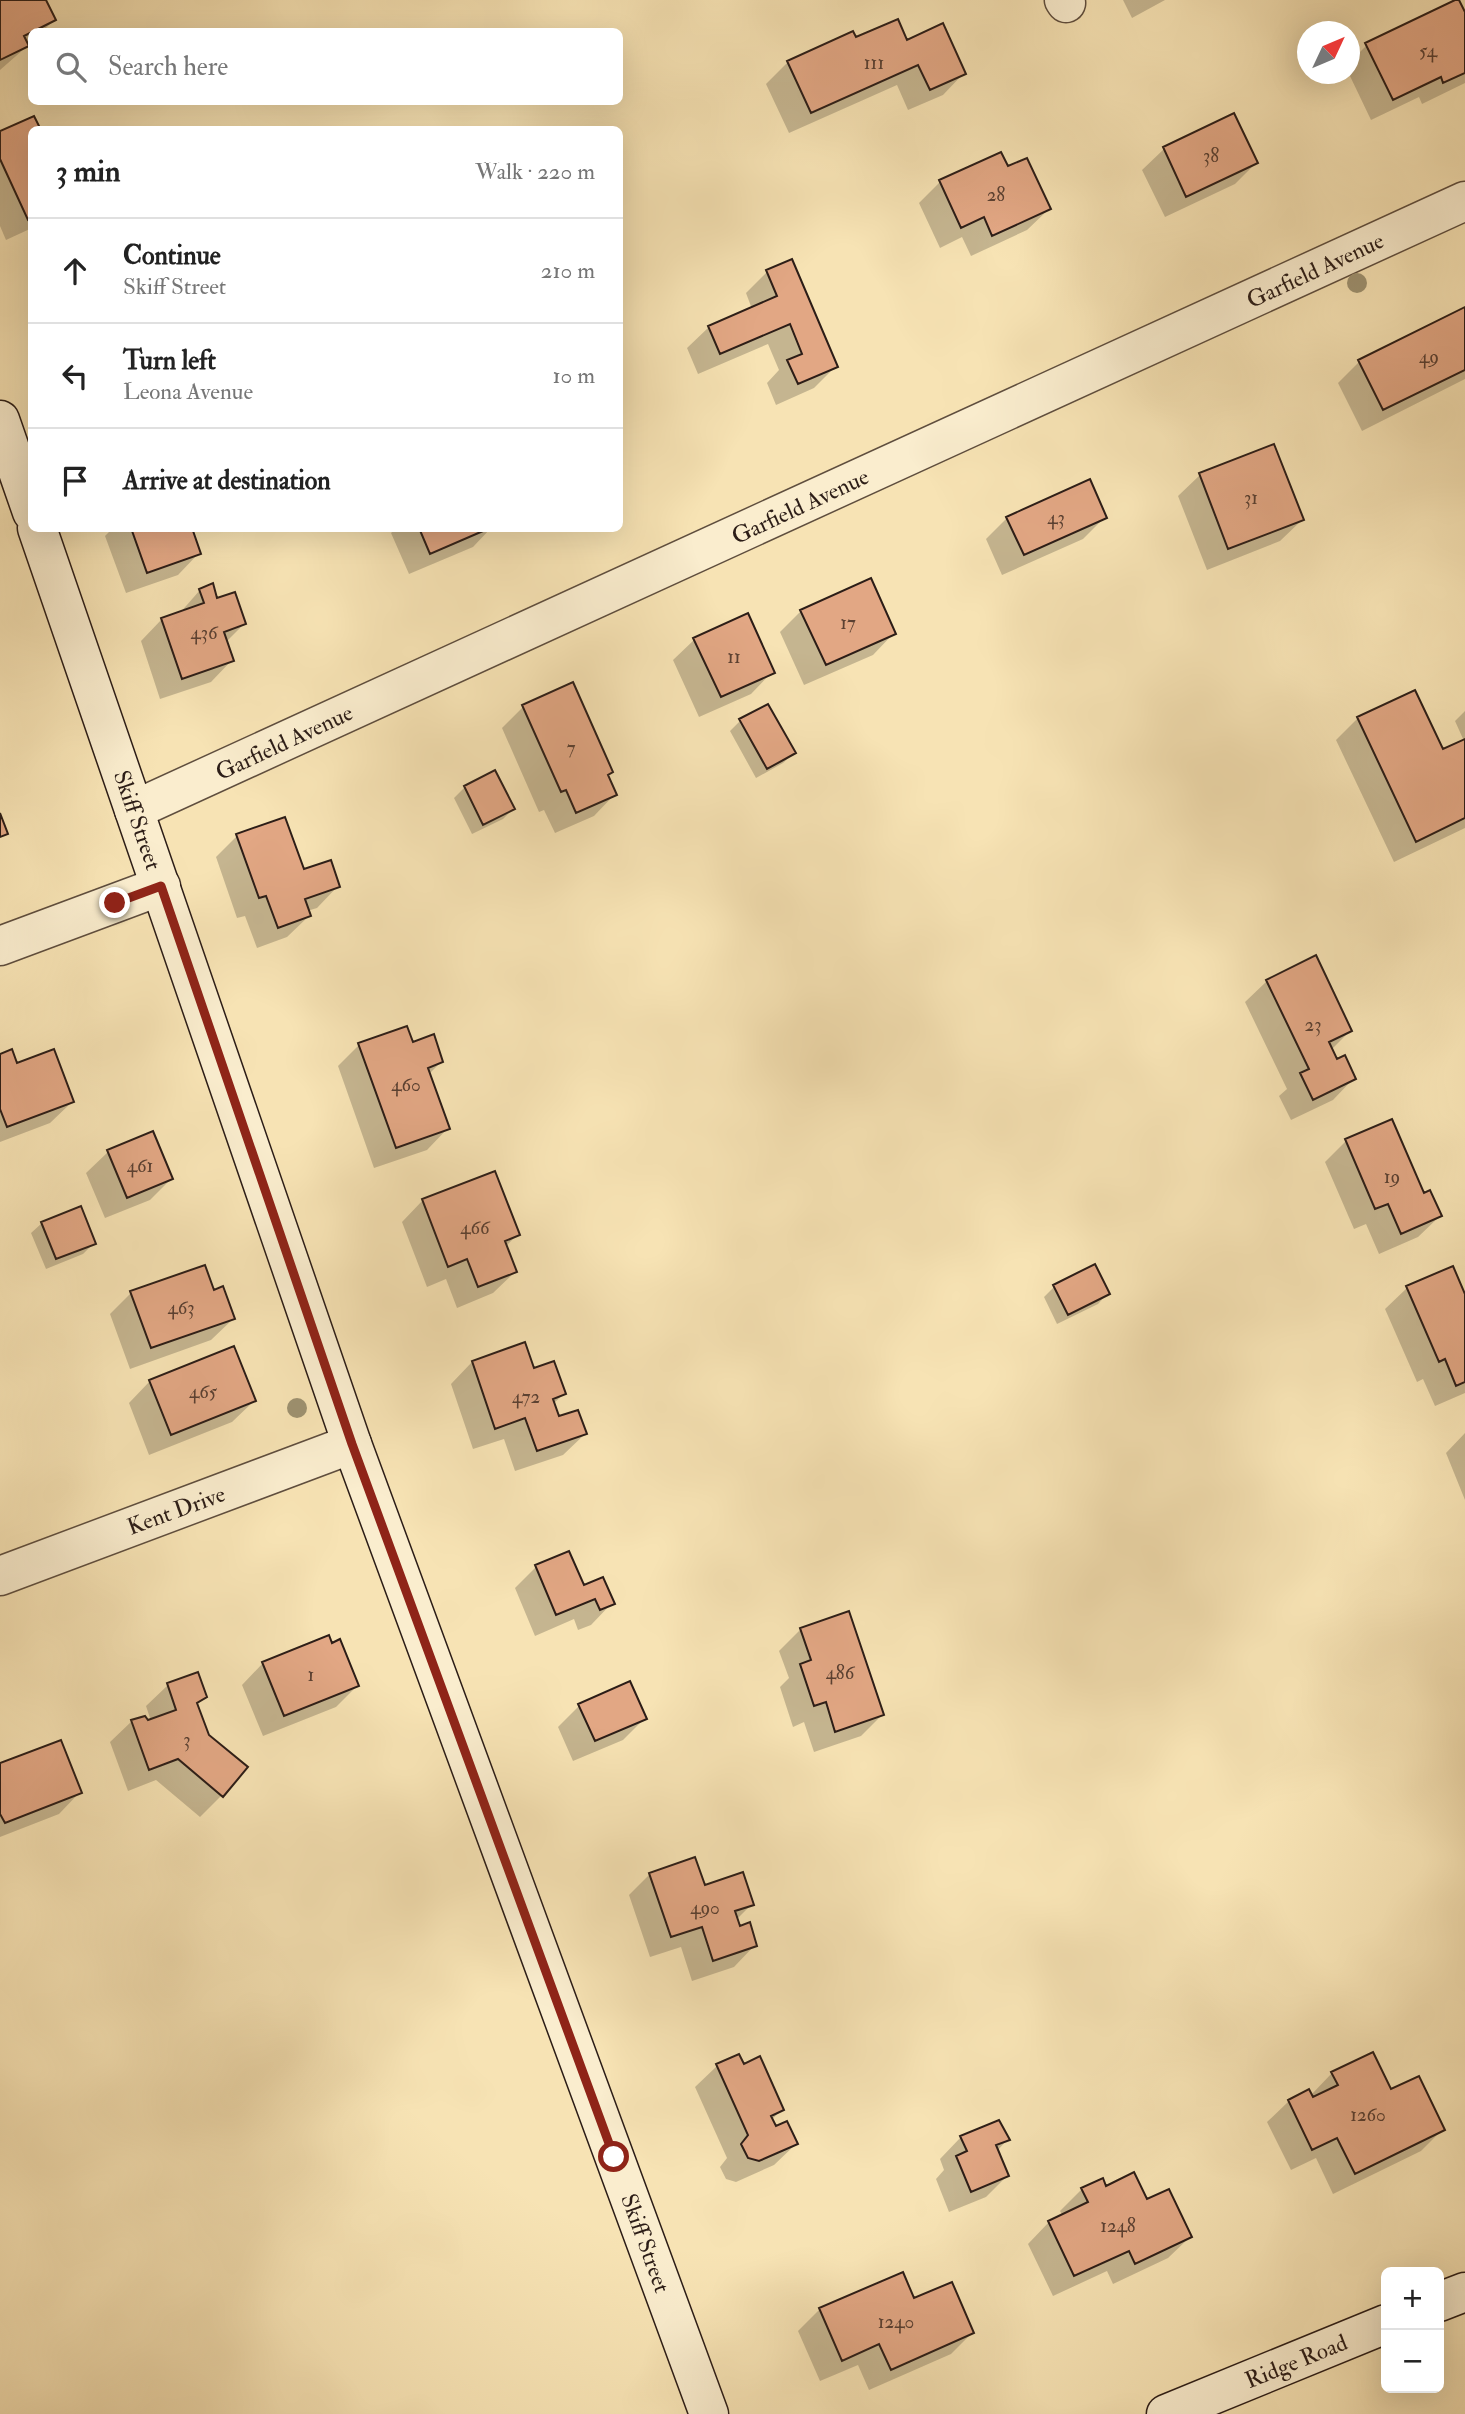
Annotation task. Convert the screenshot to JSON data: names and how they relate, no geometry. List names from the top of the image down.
{
  "streets": {
    "main road": [
      "Garfield Avenue",
      "Skiff Street",
      "Kent Drive",
      "Ridge Road"
    ]
  },
  "crossings": [
    ["Garfield Avenue", "Skiff Street"],
    ["Skiff Street", "Kent Drive"]
  ],
  "house_numbers": [
    "54",
    "111",
    "38",
    "28",
    "49",
    "31",
    "43",
    "17",
    "436",
    "11",
    "7",
    "23",
    "460",
    "461",
    "19",
    "466",
    "463",
    "465",
    "472",
    "486",
    "1",
    "3",
    "490",
    "1260",
    "1248",
    "1240"
  ],
  "north": "top right",
  "page": {
    "search": "Search here",
    "heading": ["3 min", "Walk · 220 m"],
    "list": [
      ["Continue", "Skiff Street", "210 m"],
      ["Turn left", "Leona Avenue", "10 m"],
      "Arrive at destination"
    ],
    "map_buttons": ["+", "−"]
  }
}
